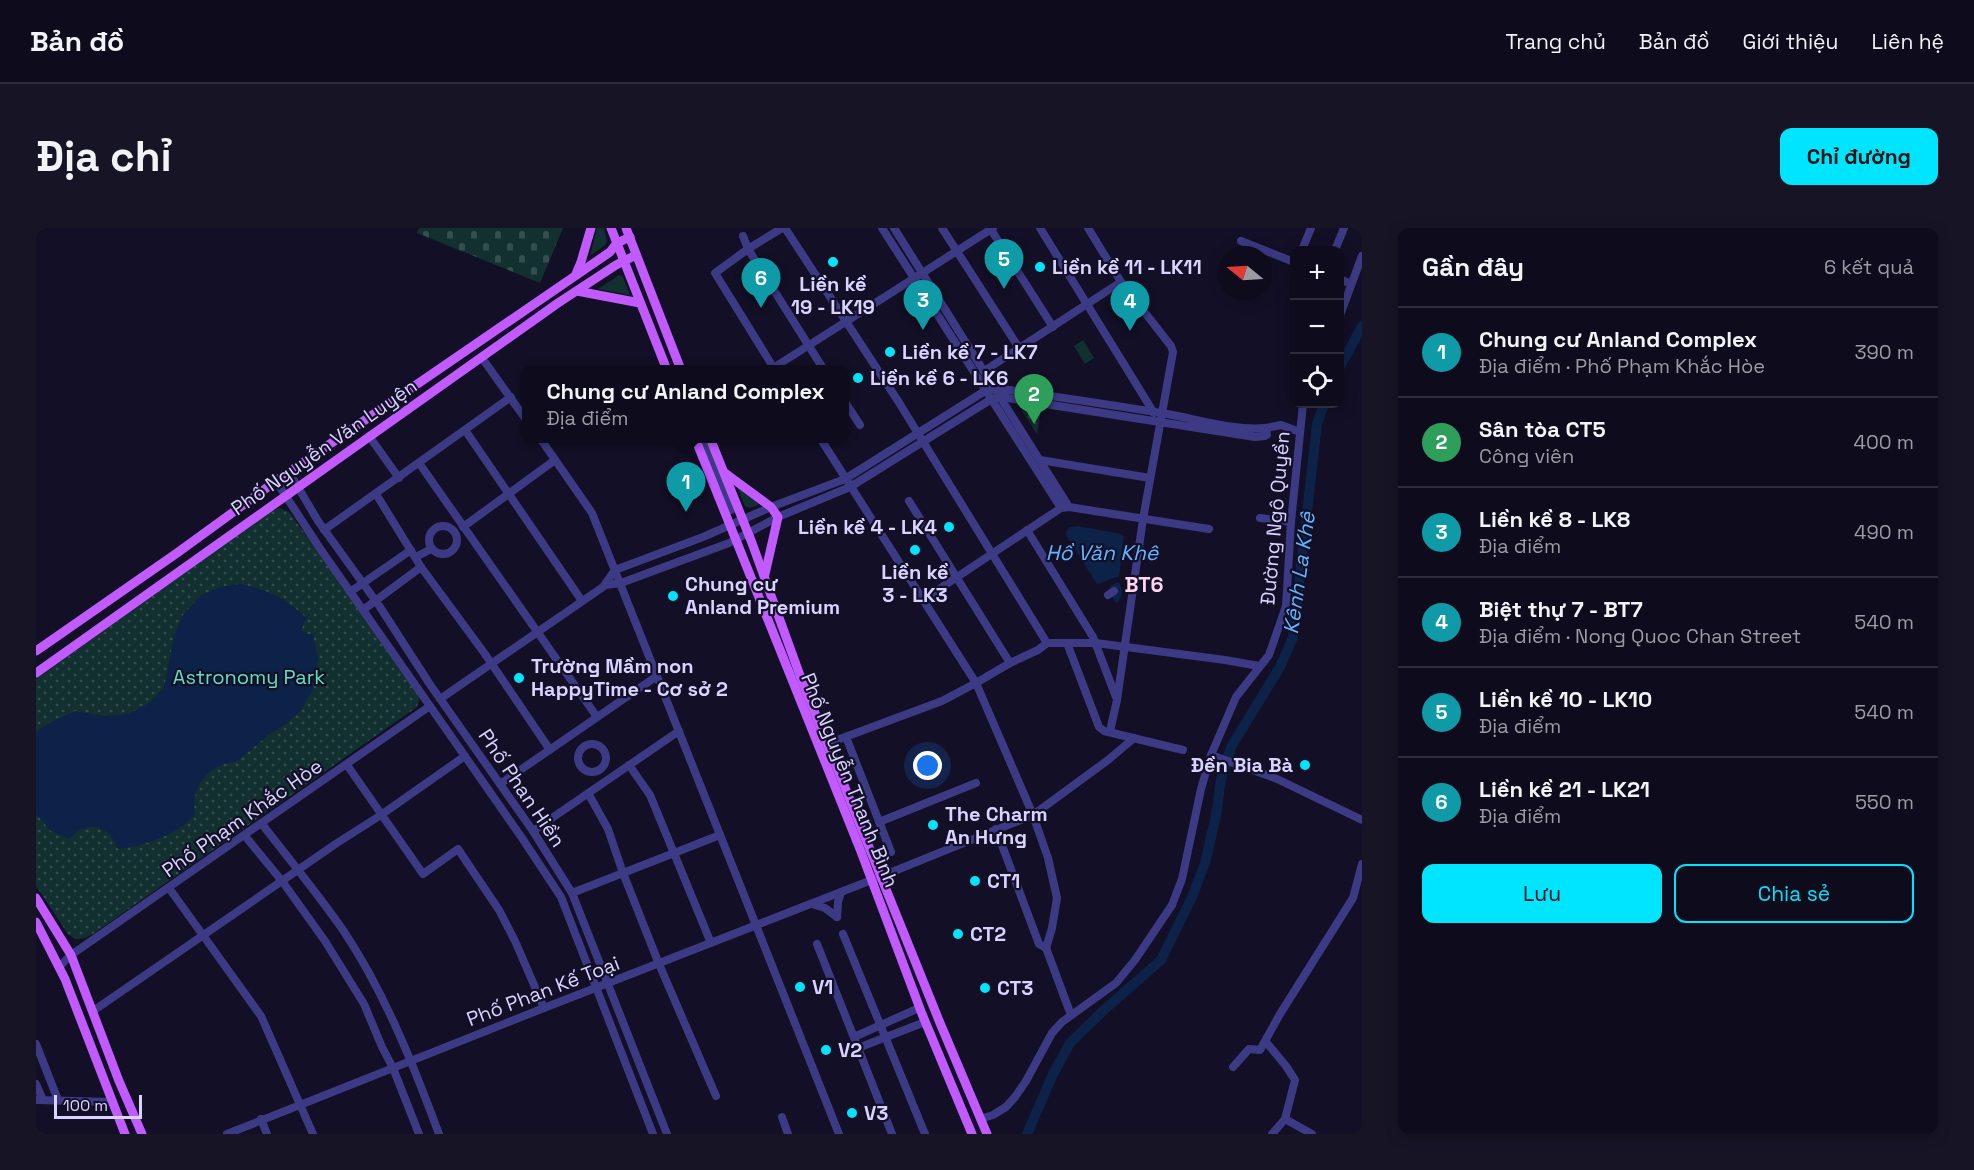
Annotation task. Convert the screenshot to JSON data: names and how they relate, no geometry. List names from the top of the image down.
{
  "streets": {
    "main road": ["Phố Nguyễn Văn Luyện", "Phố Nguyễn Thanh Bình"],
    "street": [
      "Đường Ngô Quyền",
      "Phố Phan Hiền",
      "Phố Phạm Khắc Hòe",
      "Phố Phan Kế Toại"
    ]
  },
  "crossings": [
    ["Phố Nguyễn Văn Luyện", "Phố Phan Hiền"],
    ["Phố Nguyễn Thanh Bình", "Phố Phan Kế Toại"],
    ["Phố Phan Hiền", "Phố Phạm Khắc Hòe"],
    ["Phố Phan Hiền", "Phố Phan Kế Toại"]
  ],
  "districts": ["BT6"],
  "water": ["Hồ Văn Khê", "Kênh La Khê"],
  "parks": ["Astronomy Park"],
  "places": [
    "Liền kề 19 - LK19",
    "Liền kề 11 - LK11",
    "Liền kề 7 - LK7",
    "Liền kề 6 - LK6",
    "Liền kề 4 - LK4",
    "Liền kề 3 - LK3",
    "Chung cư Anland Premium",
    "Trường Mầm non HappyTime - Cơ sở 2",
    "Đền Bia Bà",
    "The Charm An Hưng",
    "CT1",
    "CT2",
    "V1",
    "CT3",
    "V2",
    "V3"
  ],
  "scale_bar": "100 m",
  "north": "left",
  "page": {
    "header": "Bản đồ",
    "nav": [
      "Trang chủ",
      "Bản đồ",
      "Giới thiệu",
      "Liên hệ"
    ],
    "buttons": [
      "Chỉ đường",
      ["Lưu", "Chia sẻ"]
    ],
    "title": "Địa chỉ",
    "heading": ["Gần đây", "6 kết quả"],
    "pins": [
      "5",
      "6",
      "3",
      "4",
      "2",
      "1"
    ],
    "map_buttons": ["+", "−"],
    "list": [
      {
        "mark": "1",
        "name": "Chung cư Anland Complex",
        "note": "Địa điểm · Phố Phạm Khắc Hòe",
        "value": "390 m"
      },
      {
        "mark": "2",
        "name": "Sân tòa CT5",
        "note": "Công viên",
        "value": "400 m"
      },
      {
        "mark": "3",
        "name": "Liền kề 8 - LK8",
        "note": "Địa điểm",
        "value": "490 m"
      },
      {
        "mark": "4",
        "name": "Biệt thự 7 - BT7",
        "note": "Địa điểm · Nong Quoc Chan Street",
        "value": "540 m"
      },
      {
        "mark": "5",
        "name": "Liền kề 10 - LK10",
        "note": "Địa điểm",
        "value": "540 m"
      },
      {
        "mark": "6",
        "name": "Liền kề 21 - LK21",
        "note": "Địa điểm",
        "value": "550 m"
      }
    ],
    "popup": ["Chung cư Anland Complex", "Địa điểm"],
    "scale": "100 m"
  }
}
